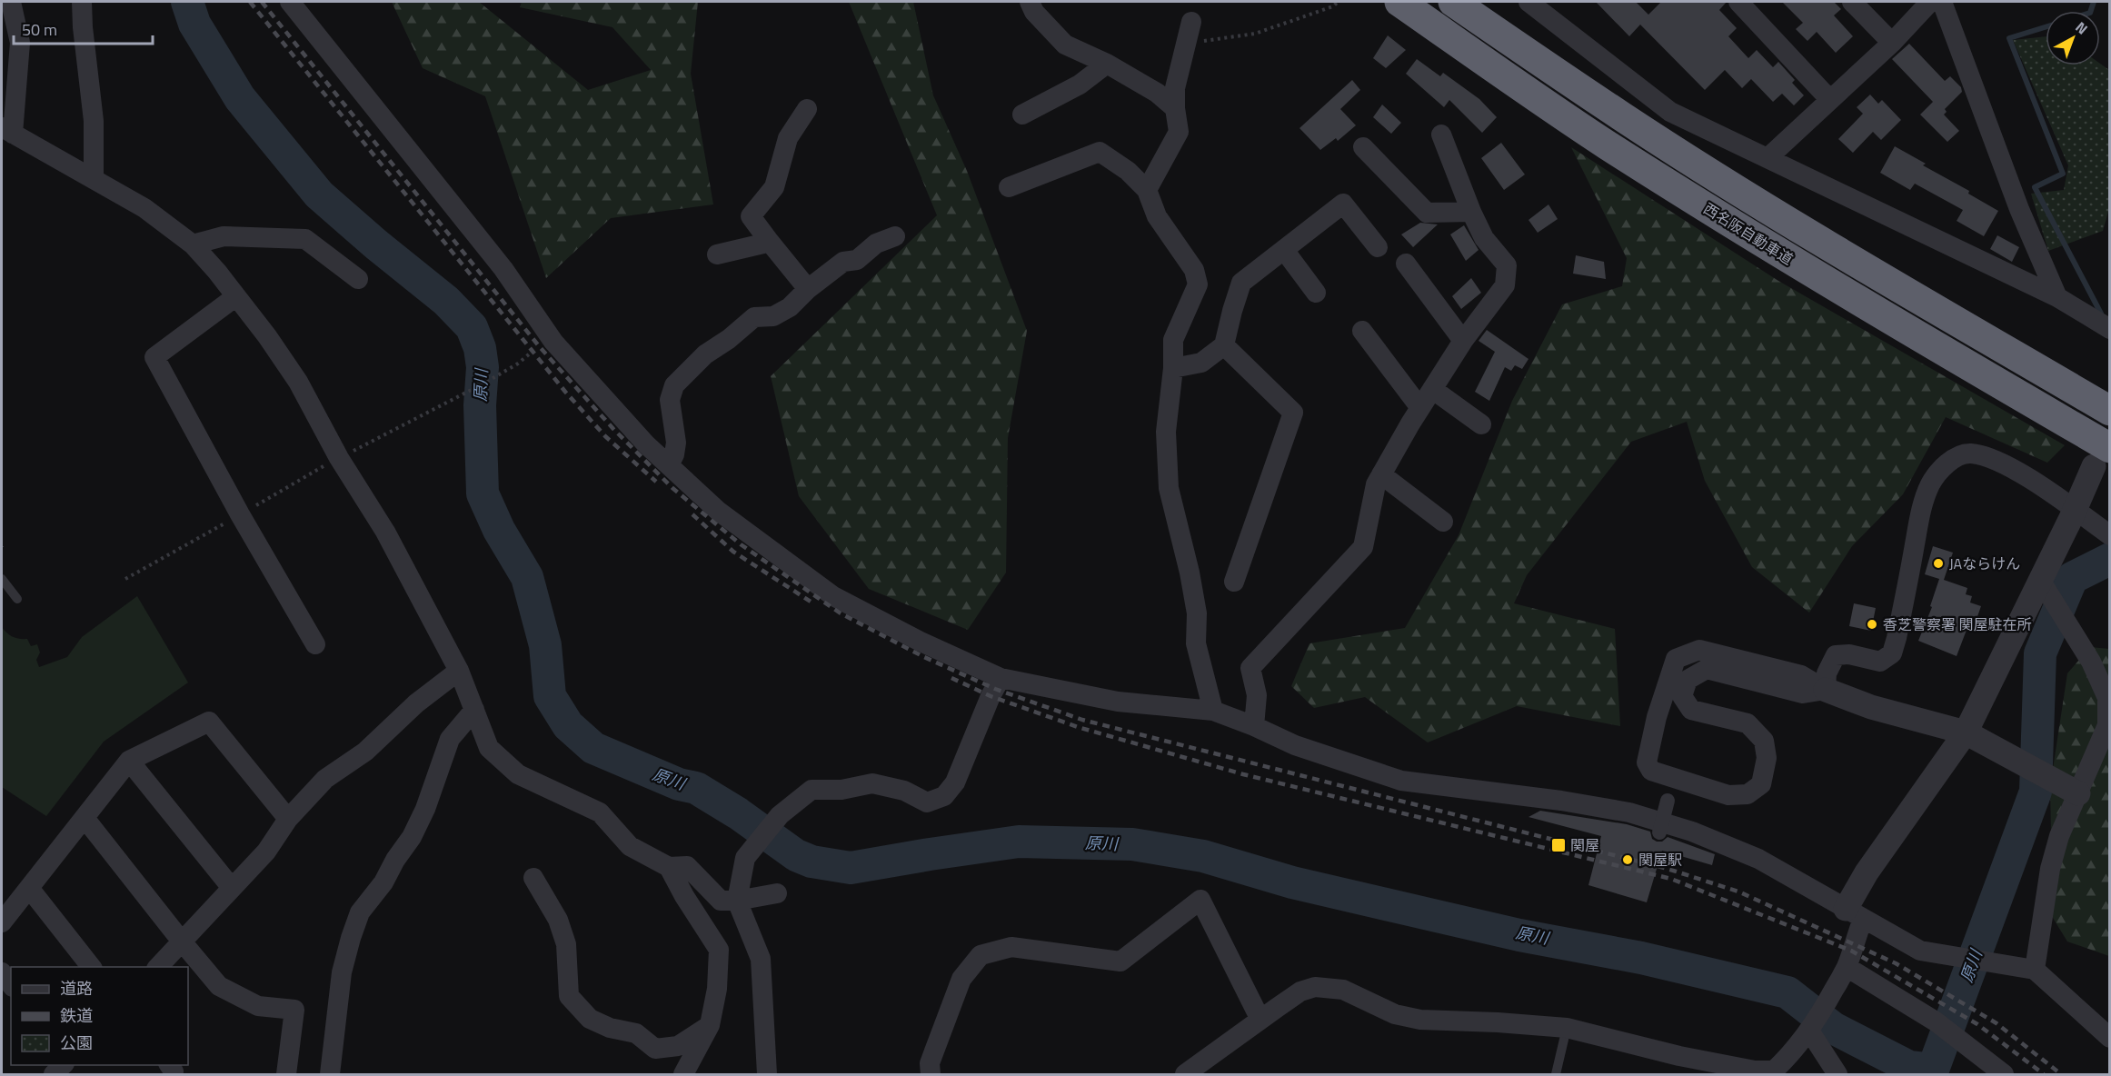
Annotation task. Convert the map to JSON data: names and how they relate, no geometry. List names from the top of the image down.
{
  "streets": {
    "highway": ["西名阪自動車道"]
  },
  "water": ["原川"],
  "places": {
    "other": ["JAならけん", "香芝警察署 関屋駐在所", "関屋駅"],
    "transit": ["関屋"]
  },
  "legend": ["道路", "鉄道", "公園"],
  "scale_bar": "50 m",
  "north": "top right"
}
